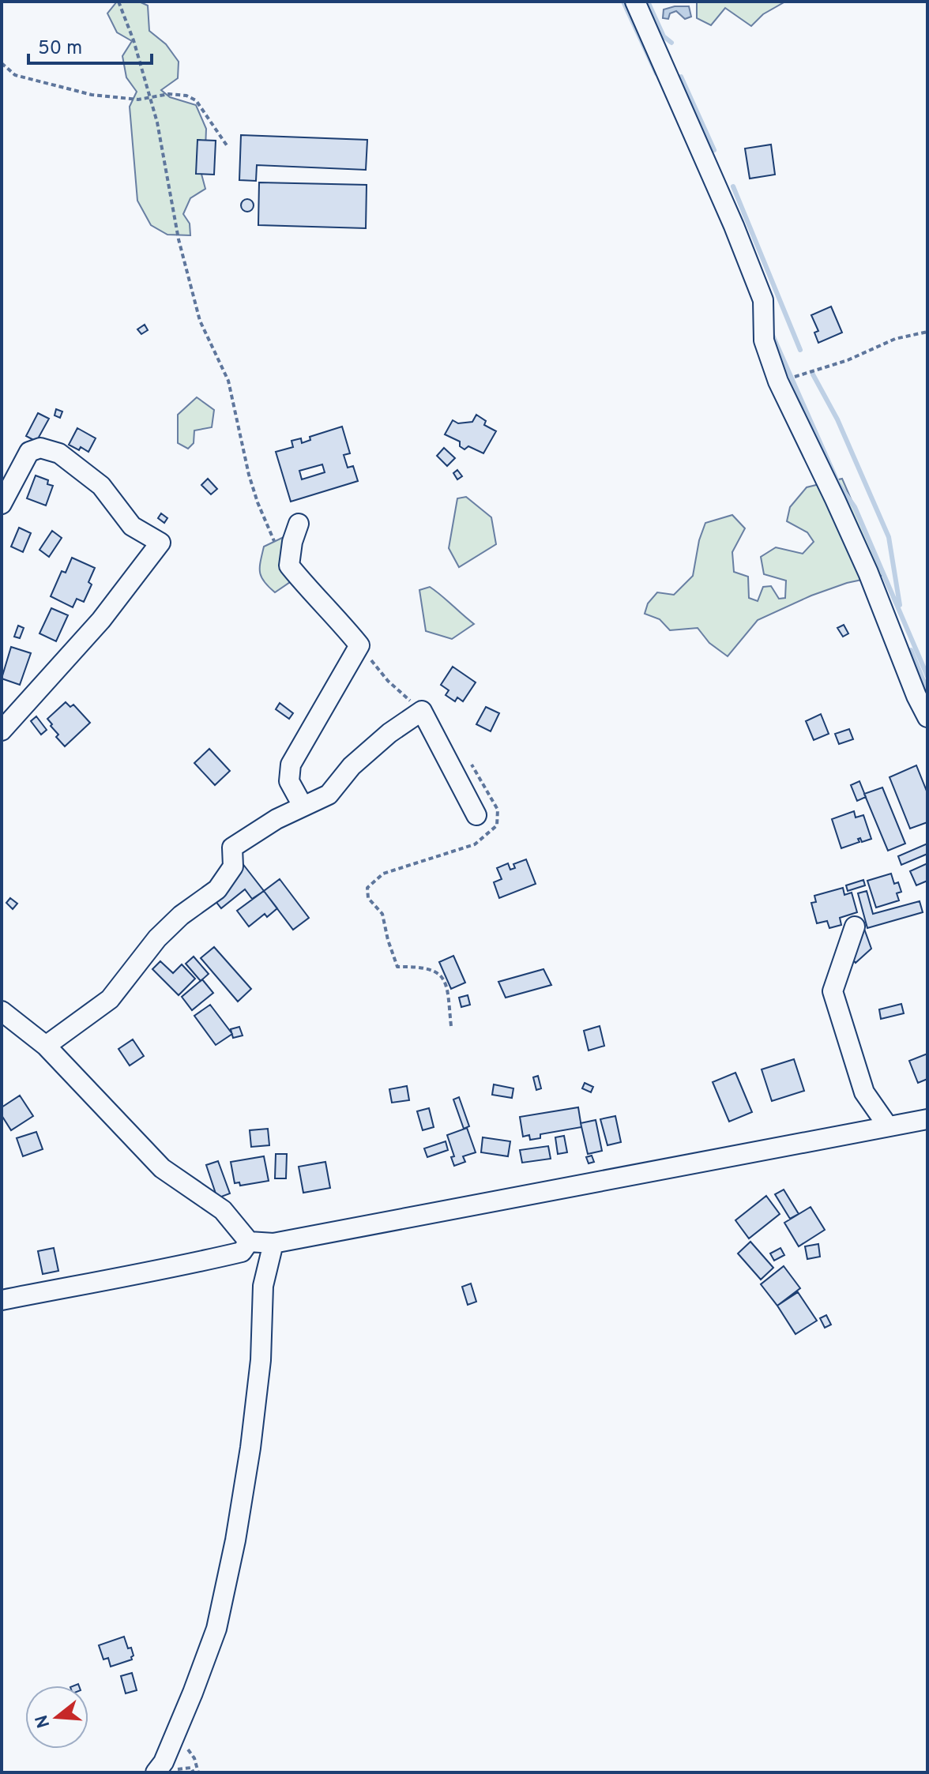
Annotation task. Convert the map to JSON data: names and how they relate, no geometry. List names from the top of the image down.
{
  "scale_bar": "50 m",
  "north": "left"
}
